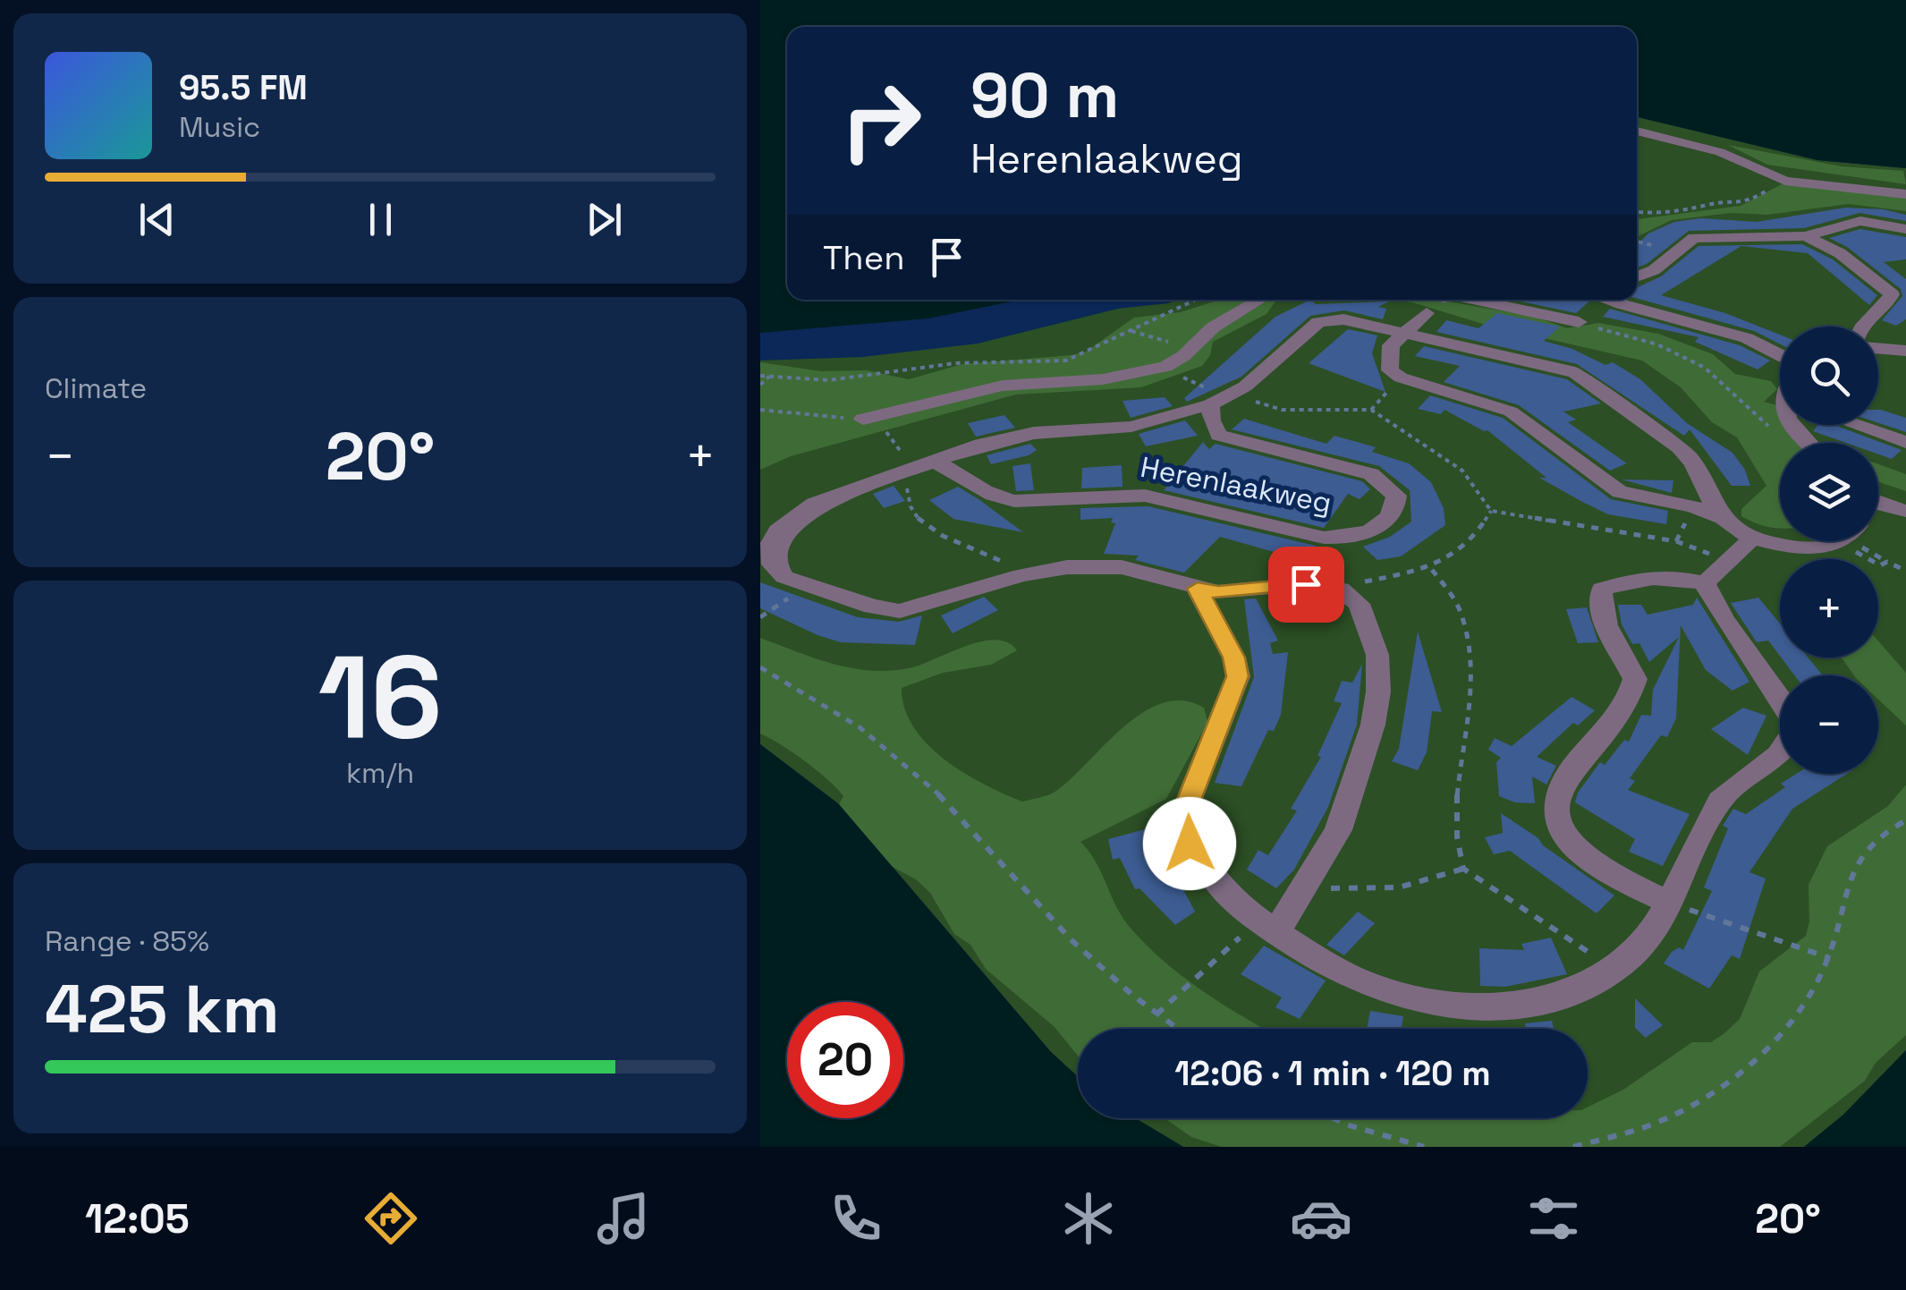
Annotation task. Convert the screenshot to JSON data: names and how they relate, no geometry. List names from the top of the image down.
{
  "streets": {
    "lane": ["Herenlaakweg"]
  },
  "page": {
    "turn": ["90 m", "Herenlaakweg"],
    "song": ["95.5 FM", "Music"],
    "then": "Then",
    "tile": [
      "Climate",
      ["16", "km/h"],
      ["Range · 85%", "425 km"]
    ],
    "map_buttons": ["+", "−"],
    "heat": ["−", "20°", "+"],
    "limit": "20",
    "trip": "12:06 · 1 min · 120 m",
    "tabs": ["12:05", "20°"]
  }
}
